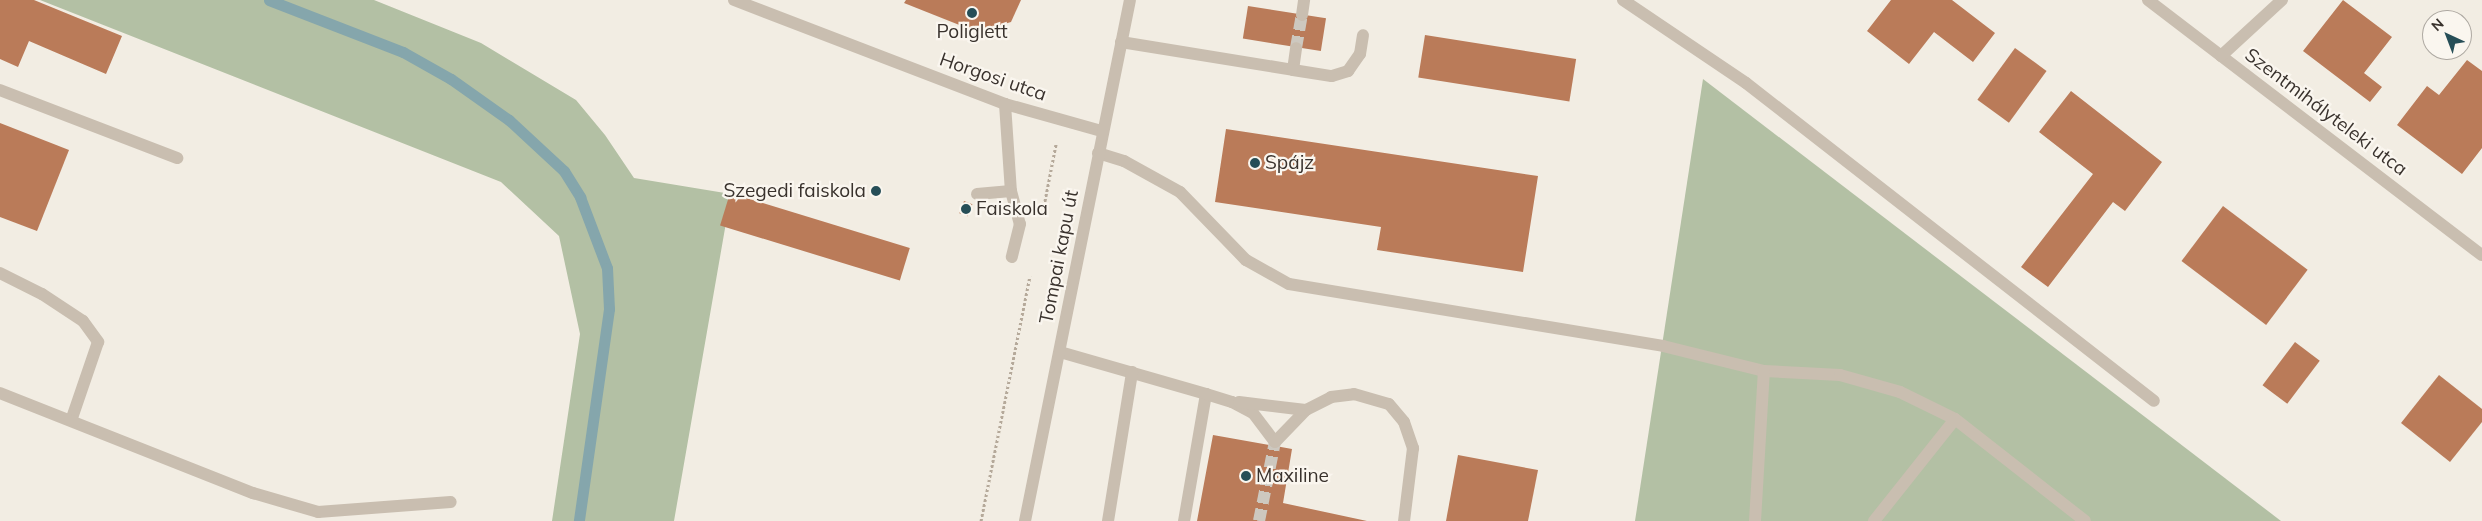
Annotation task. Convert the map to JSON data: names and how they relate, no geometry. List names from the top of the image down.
{
  "streets": {
    "street": ["Horgosi utca", "Szentmihályteleki utca", "Tompai kapu út"]
  },
  "crossings": [
    ["Horgosi utca", "Tompai kapu út"]
  ],
  "places": [
    "Poliglett",
    "Spájz",
    "Szegedi faiskola",
    "Faiskola",
    "Maxiline"
  ],
  "north": "top left"
}
